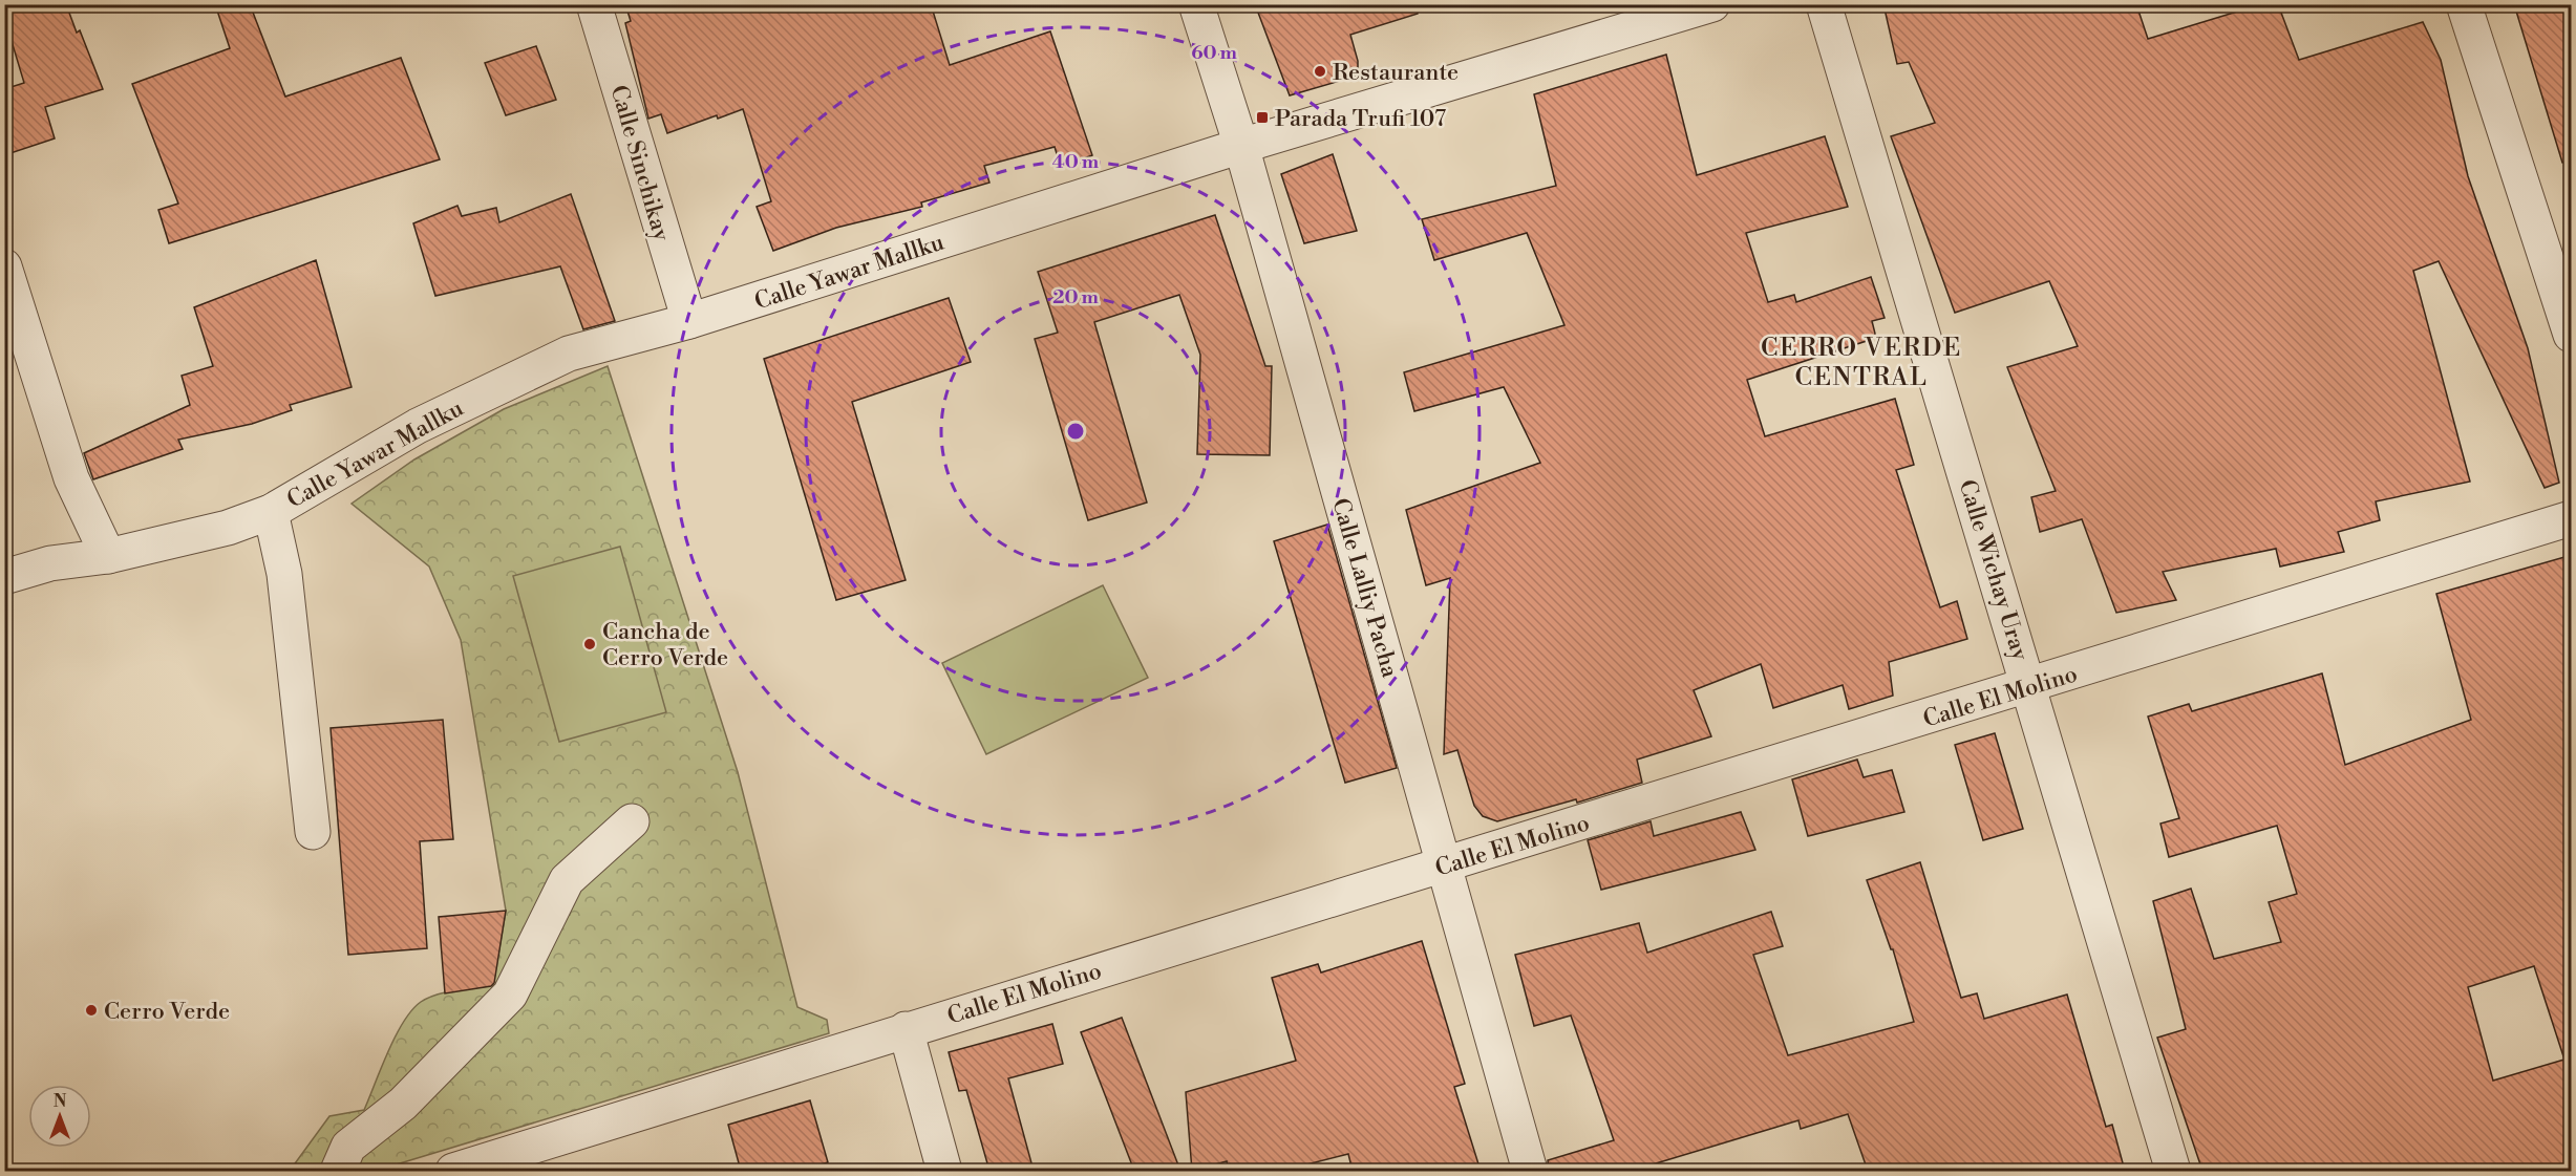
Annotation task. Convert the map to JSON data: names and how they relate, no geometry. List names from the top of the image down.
{
  "streets": {
    "street": [
      "Calle Sinchikay",
      "Calle Yawar Mallku",
      "Calle Wichay Uray",
      "Calle Lalliy Pacha",
      "Calle El Molino"
    ]
  },
  "crossings": [
    ["Calle Sinchikay", "Calle Yawar Mallku"],
    ["Calle Yawar Mallku", "Calle Lalliy Pacha"],
    ["Calle Wichay Uray", "Calle El Molino"],
    ["Calle Lalliy Pacha", "Calle El Molino"]
  ],
  "districts": ["CERRO VERDE CENTRAL"],
  "places": {
    "other": ["Restaurante", "Cancha de Cerro Verde", "Cerro Verde"],
    "transit": ["Parada Trufi 107"]
  },
  "north": "top",
  "rings": ["60 m", "40 m", "20 m"]
}
